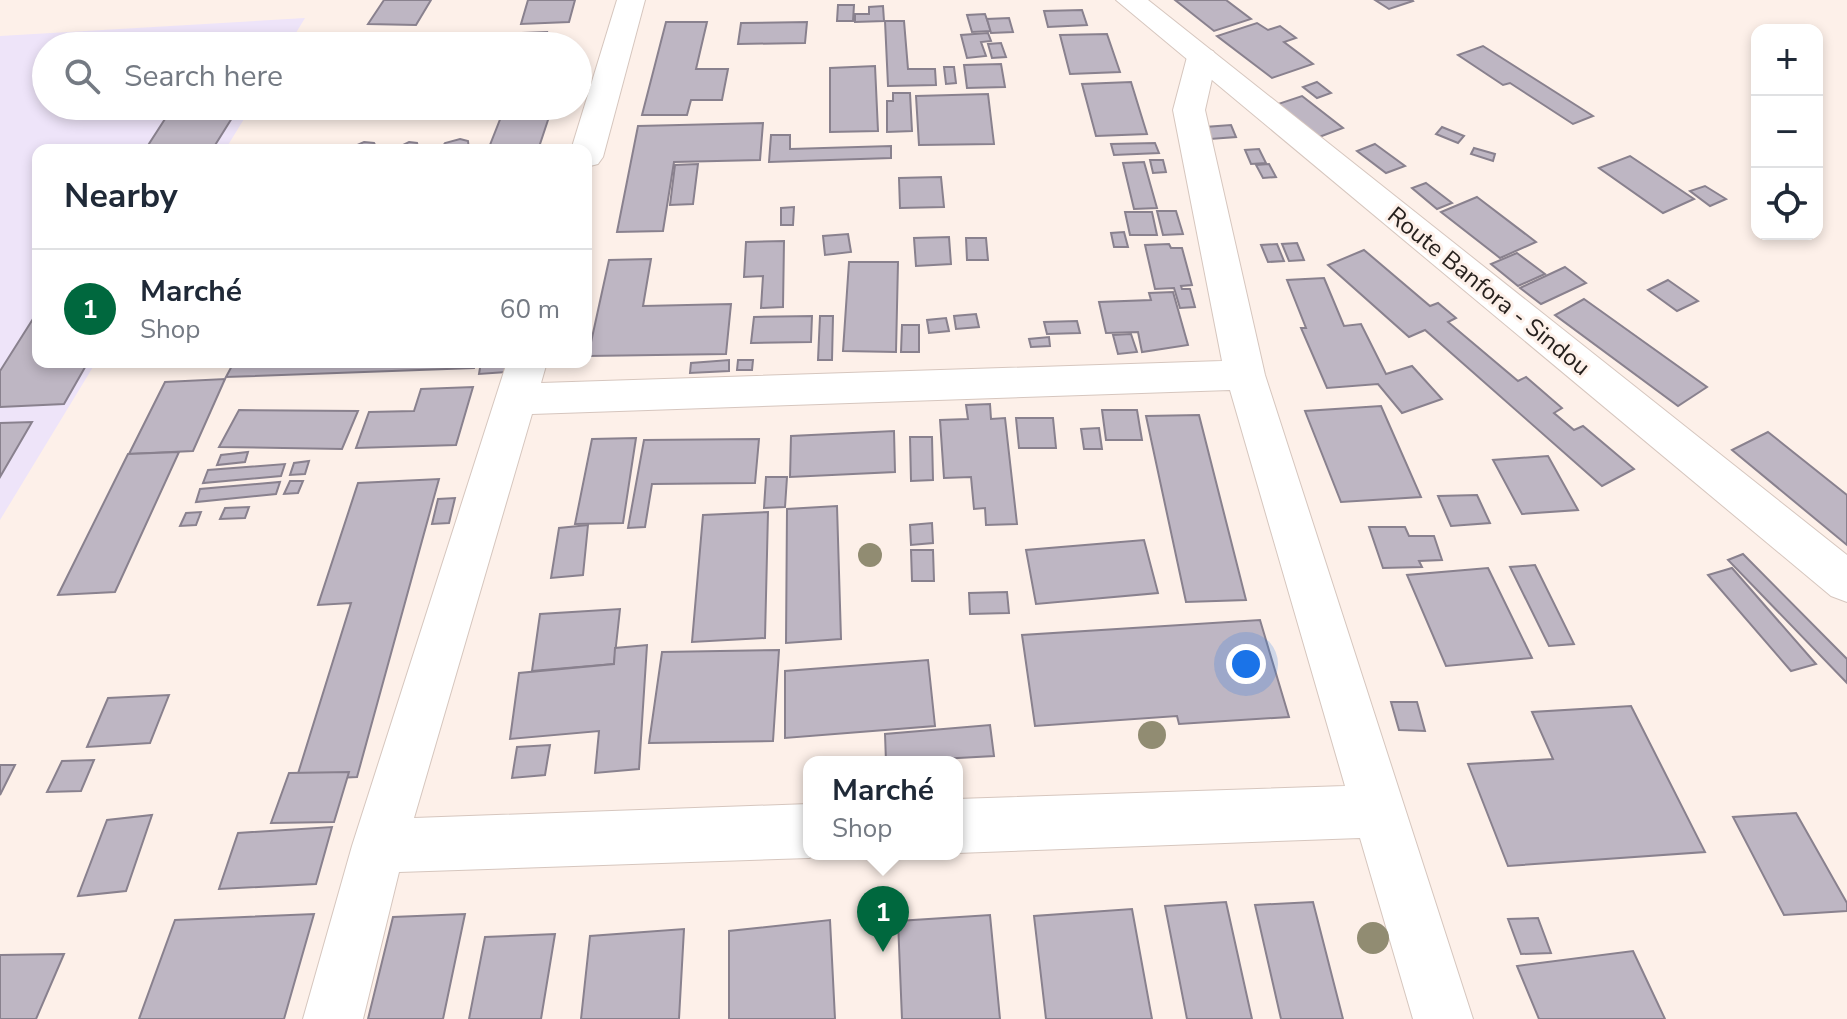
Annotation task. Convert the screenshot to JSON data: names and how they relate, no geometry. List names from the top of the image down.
{
  "streets": {
    "street": ["Route Banfora - Sindou"]
  },
  "page": {
    "map_buttons": ["+", "−"],
    "search": "Search here",
    "heading": "Nearby",
    "list": [
      {
        "mark": "1",
        "name": "Marché",
        "note": "Shop",
        "value": "60 m"
      }
    ],
    "popup": ["Marché", "Shop"],
    "pins": "1"
  }
}
